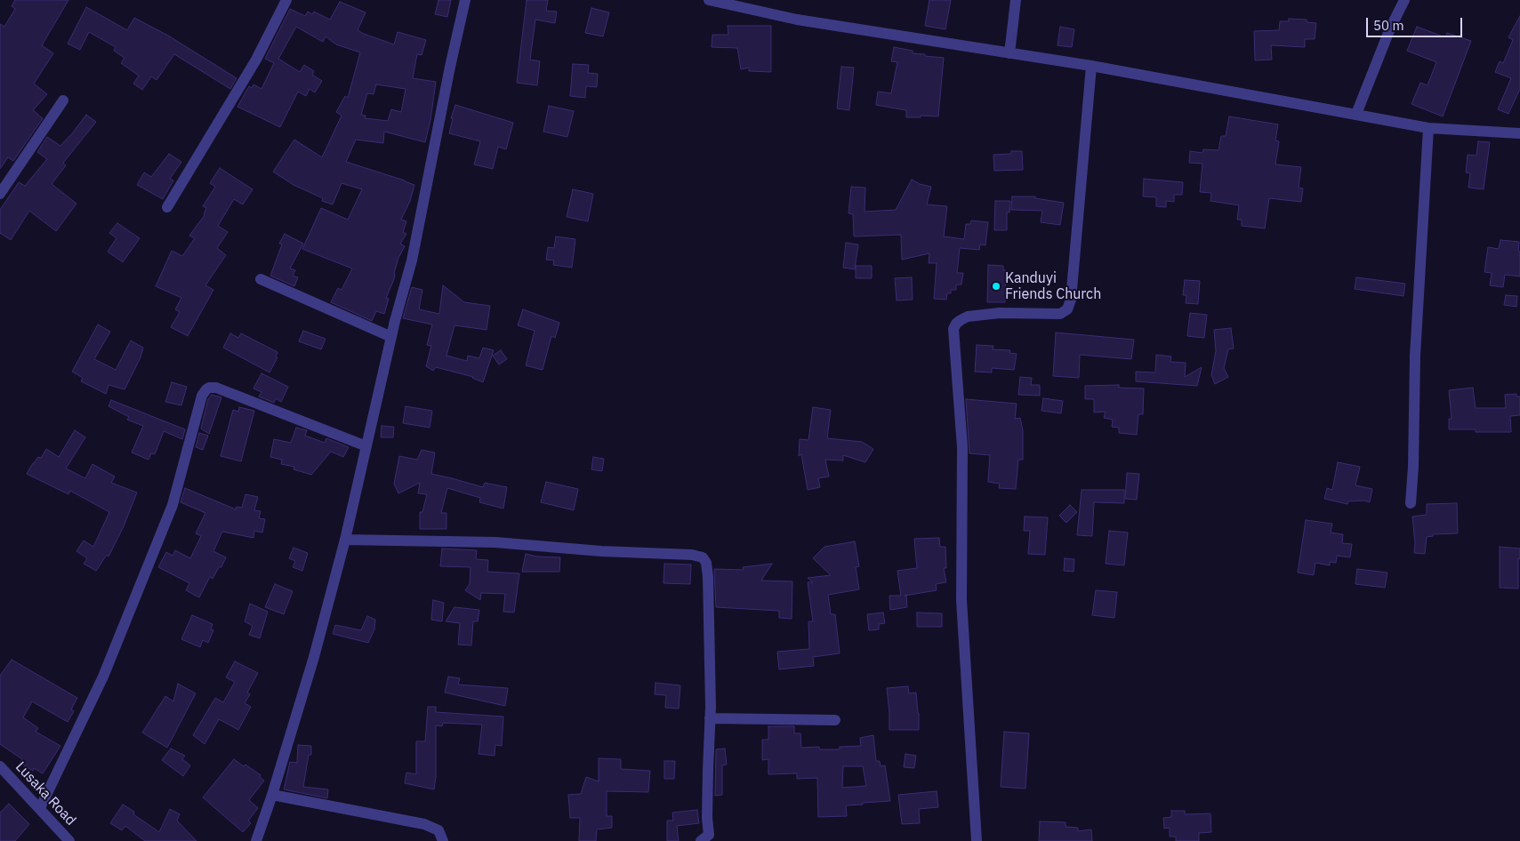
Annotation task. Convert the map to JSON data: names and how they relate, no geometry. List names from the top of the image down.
{
  "streets": {
    "street": ["Lusaka Road"]
  },
  "places": ["Kanduyi Friends Church"],
  "scale_bar": "50 m"
}
